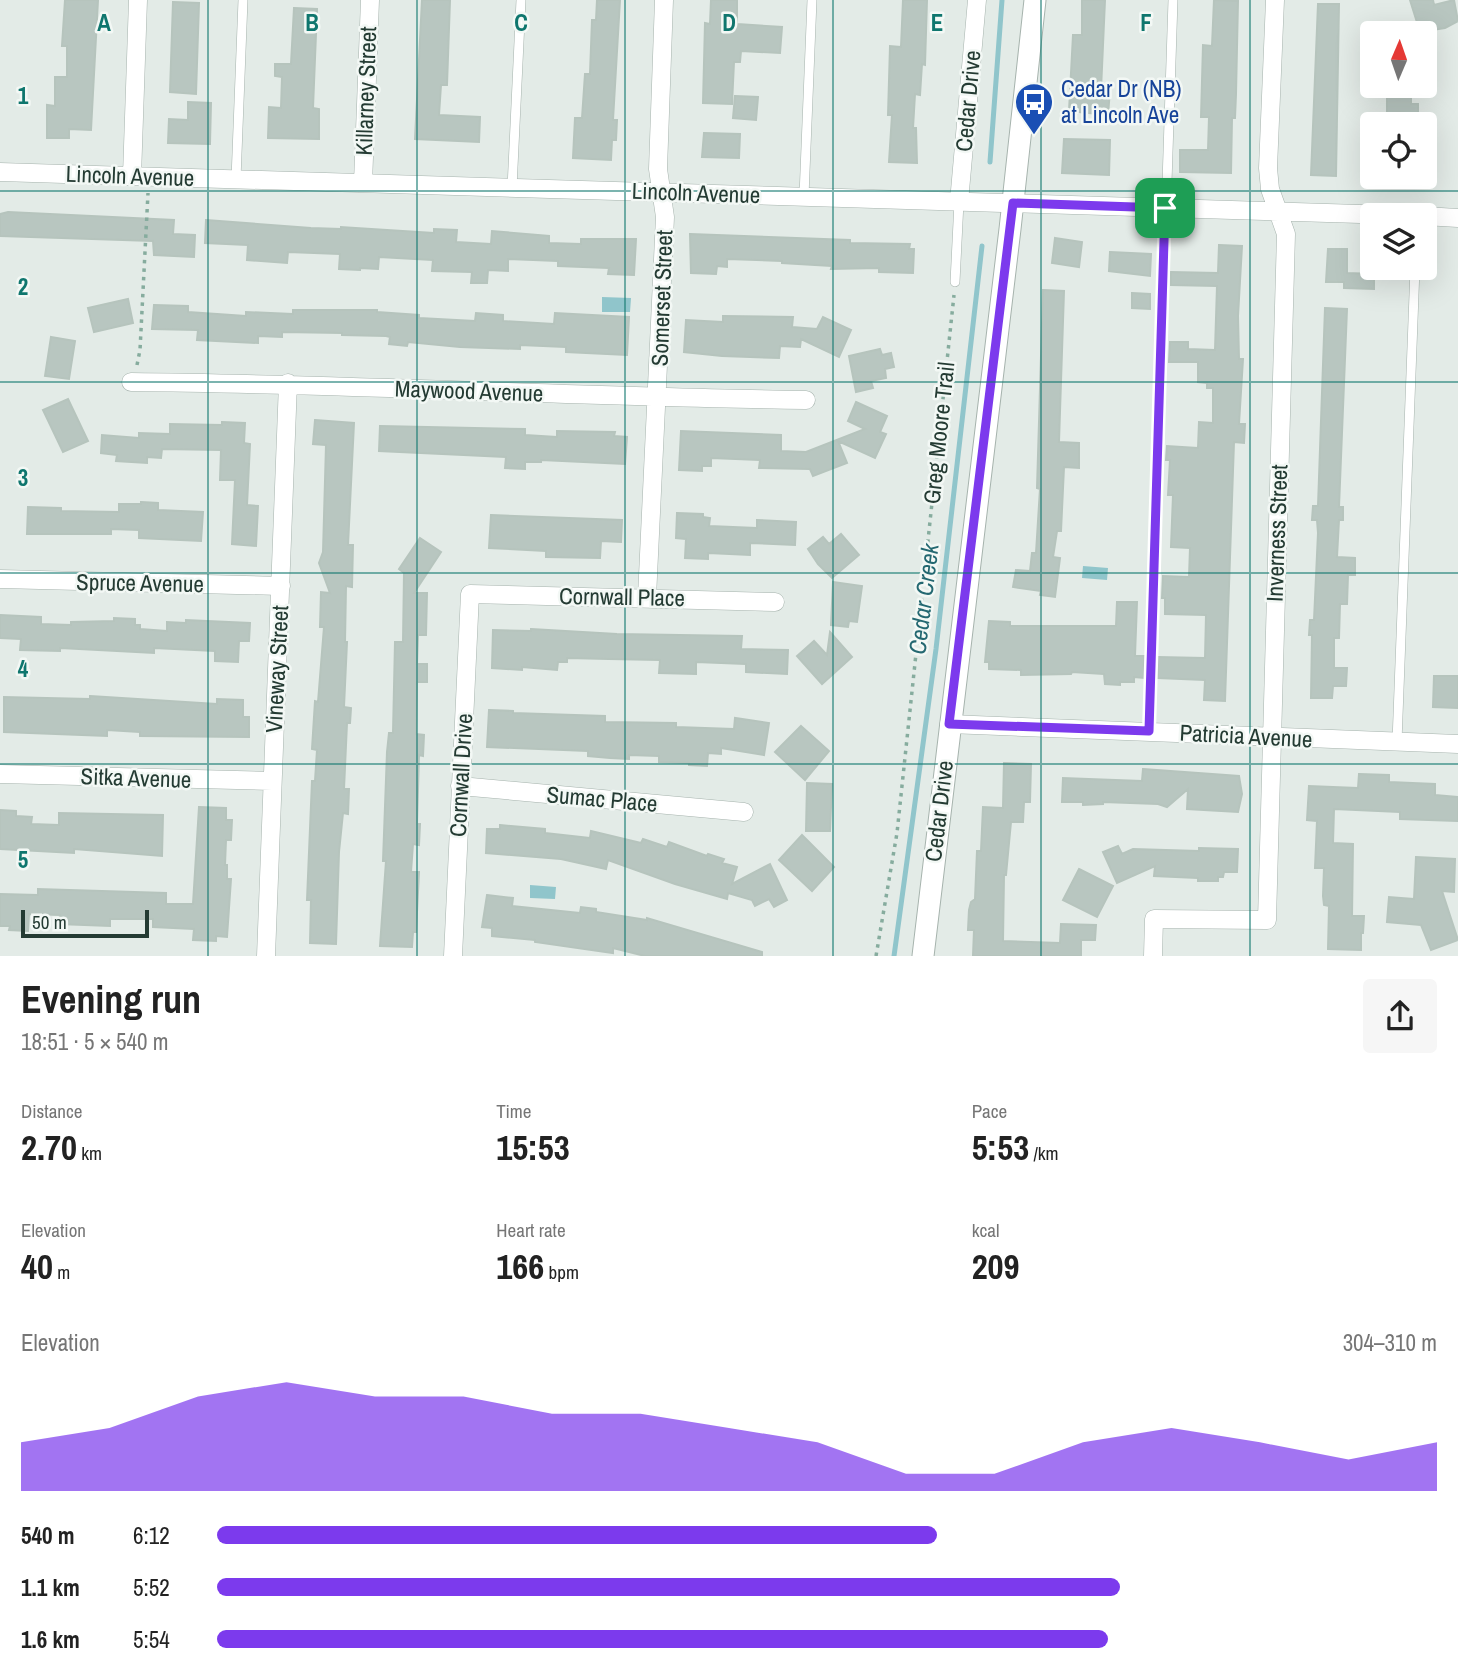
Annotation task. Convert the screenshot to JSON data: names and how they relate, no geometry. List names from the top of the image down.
{
  "streets": {
    "street": [
      "Killarney Street",
      "Cedar Drive",
      "Lincoln Avenue",
      "Somerset Street",
      "Maywood Avenue",
      "Inverness Street",
      "Spruce Avenue",
      "Cornwall Place",
      "Vineway Street",
      "Patricia Avenue",
      "Cornwall Drive",
      "Sitka Avenue",
      "Sumac Place"
    ],
    "path": ["Greg Moore Trail"]
  },
  "crossings": [
    ["Killarney Street", "Lincoln Avenue"],
    ["Cedar Drive", "Lincoln Avenue"],
    ["Cedar Drive", "Patricia Avenue"],
    ["Lincoln Avenue", "Somerset Street"],
    ["Lincoln Avenue", "Inverness Street"],
    ["Somerset Street", "Maywood Avenue"],
    ["Somerset Street", "Cornwall Place"],
    ["Maywood Avenue", "Vineway Street"],
    ["Inverness Street", "Patricia Avenue"],
    ["Spruce Avenue", "Vineway Street"],
    ["Cornwall Place", "Cornwall Drive"],
    ["Vineway Street", "Sitka Avenue"],
    ["Cornwall Drive", "Sumac Place"]
  ],
  "water": ["Cedar Creek"],
  "places": {
    "bus stop": ["Cedar Dr (NB) at Lincoln Ave"]
  },
  "scale_bar": "50 m",
  "north": "top",
  "page": {
    "scale": "50 m",
    "heading": ["Evening run", "18:51 · 5 × 540 m"],
    "stats": [
      ["Distance", "2.70 km"],
      ["Time", "15:53"],
      ["Pace", "5:53 /km"],
      ["Elevation", "40 m"],
      ["Heart rate", "166 bpm"],
      ["kcal", "209"]
    ],
    "chart": ["Elevation", "304–310 m"],
    "list": [
      {
        "name": "540 m",
        "note": "6:12"
      },
      {
        "name": "1.1 km",
        "note": "5:52"
      },
      {
        "name": "1.6 km",
        "note": "5:54"
      }
    ]
  },
  "grid": {
    "columns": [
      "A",
      "B",
      "C",
      "D",
      "E",
      "F"
    ],
    "rows": [
      "1",
      "2",
      "3",
      "4",
      "5"
    ]
  }
}
